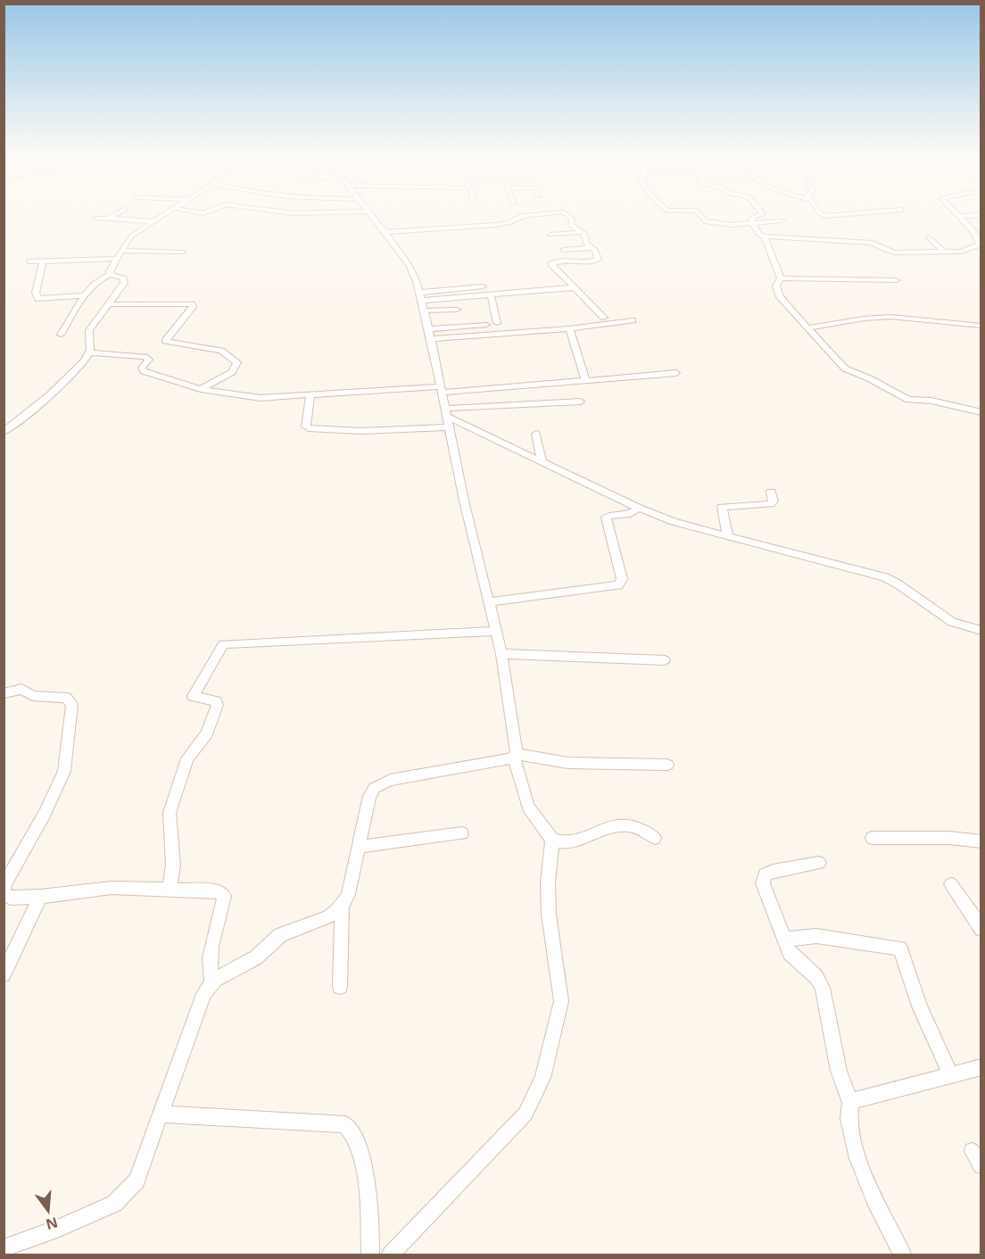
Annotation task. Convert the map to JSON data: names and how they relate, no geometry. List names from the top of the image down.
{
  "north": "bottom"
}
